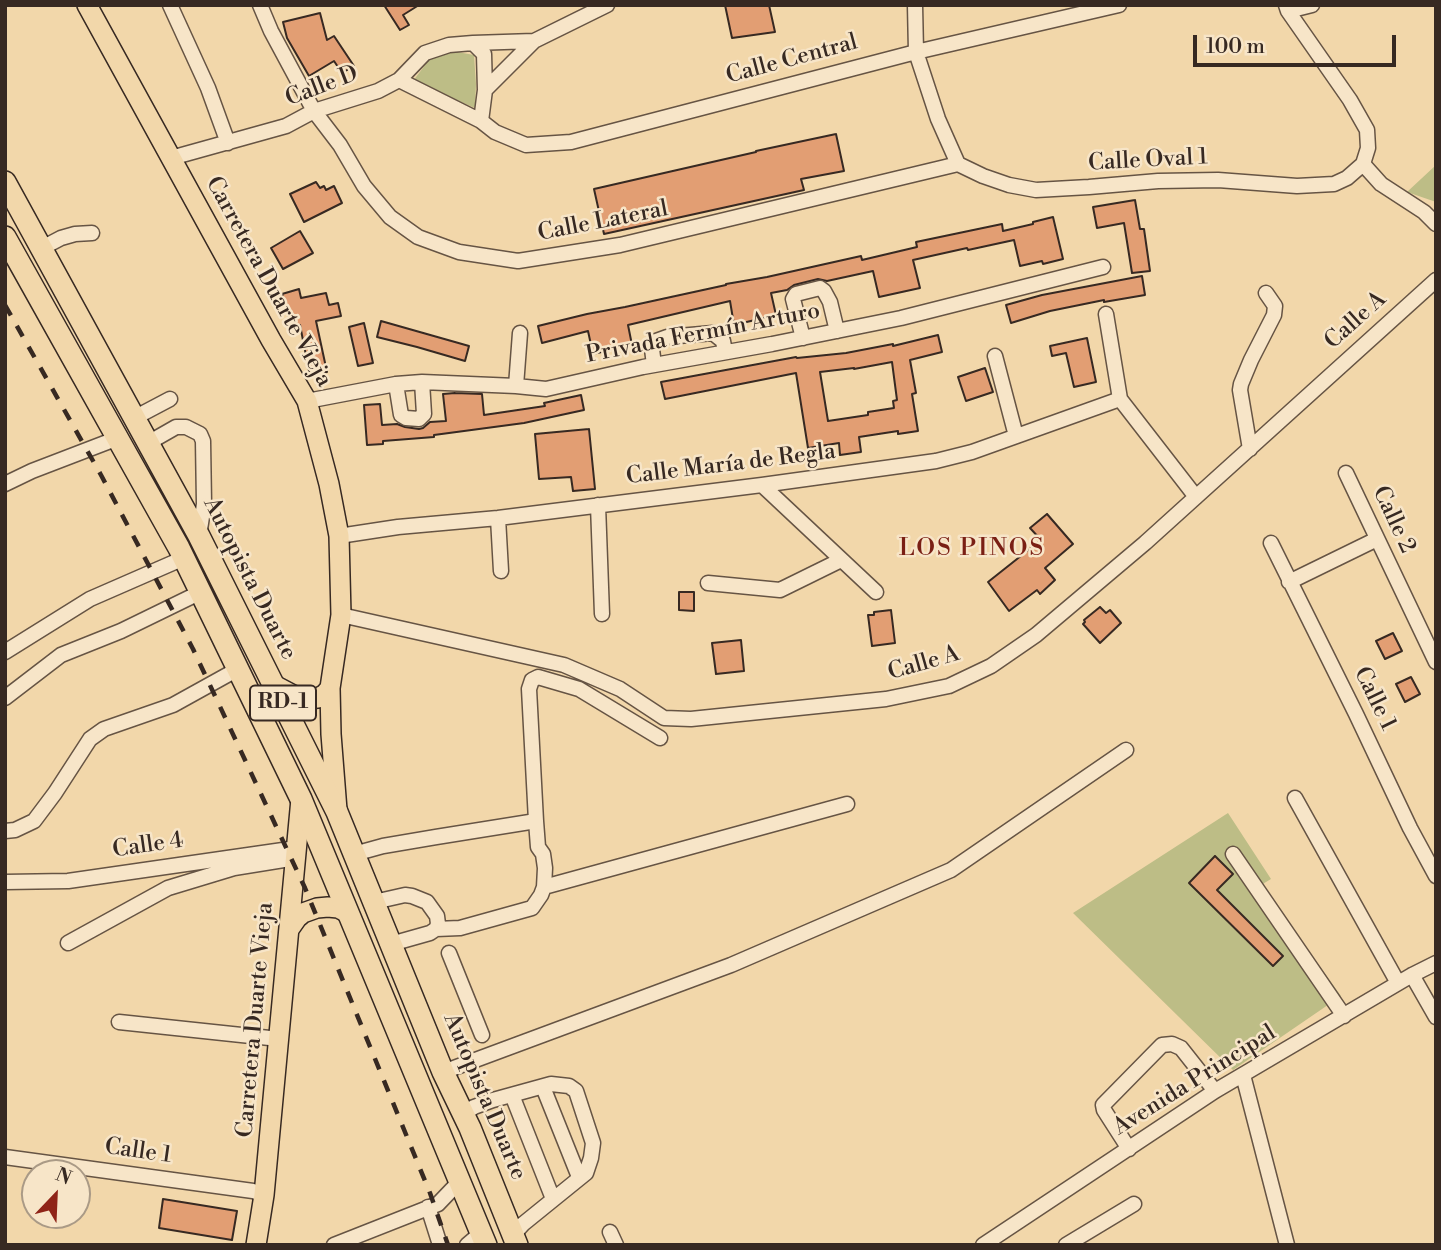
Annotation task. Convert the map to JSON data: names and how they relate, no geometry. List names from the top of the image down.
{
  "streets": {
    "highway": ["Autopista Duarte", "RD-1"],
    "main road": ["Carretera Duarte Vieja"],
    "street": [
      "Calle Central",
      "Calle D",
      "Calle Oval 1",
      "Calle Lateral",
      "Calle A",
      "Privada Fermín Arturo",
      "Calle María de Regla",
      "Calle 2",
      "Calle 1",
      "Calle 4",
      "Avenida Principal"
    ]
  },
  "crossings": [
    ["Calle D", "Calle Lateral"],
    ["Calle D", "Carretera Duarte Vieja"],
    ["Calle Oval 1", "Calle Lateral"],
    ["Carretera Duarte Vieja", "Calle A"],
    ["Carretera Duarte Vieja", "Privada Fermín Arturo"],
    ["Carretera Duarte Vieja", "Calle María de Regla"],
    ["Carretera Duarte Vieja", "Autopista Duarte"],
    ["Carretera Duarte Vieja", "Calle 1"],
    ["Carretera Duarte Vieja", "RD-1"],
    ["Carretera Duarte Vieja", "Calle 4"]
  ],
  "districts": ["LOS PINOS"],
  "scale_bar": "100 m",
  "north": "top right"
}
